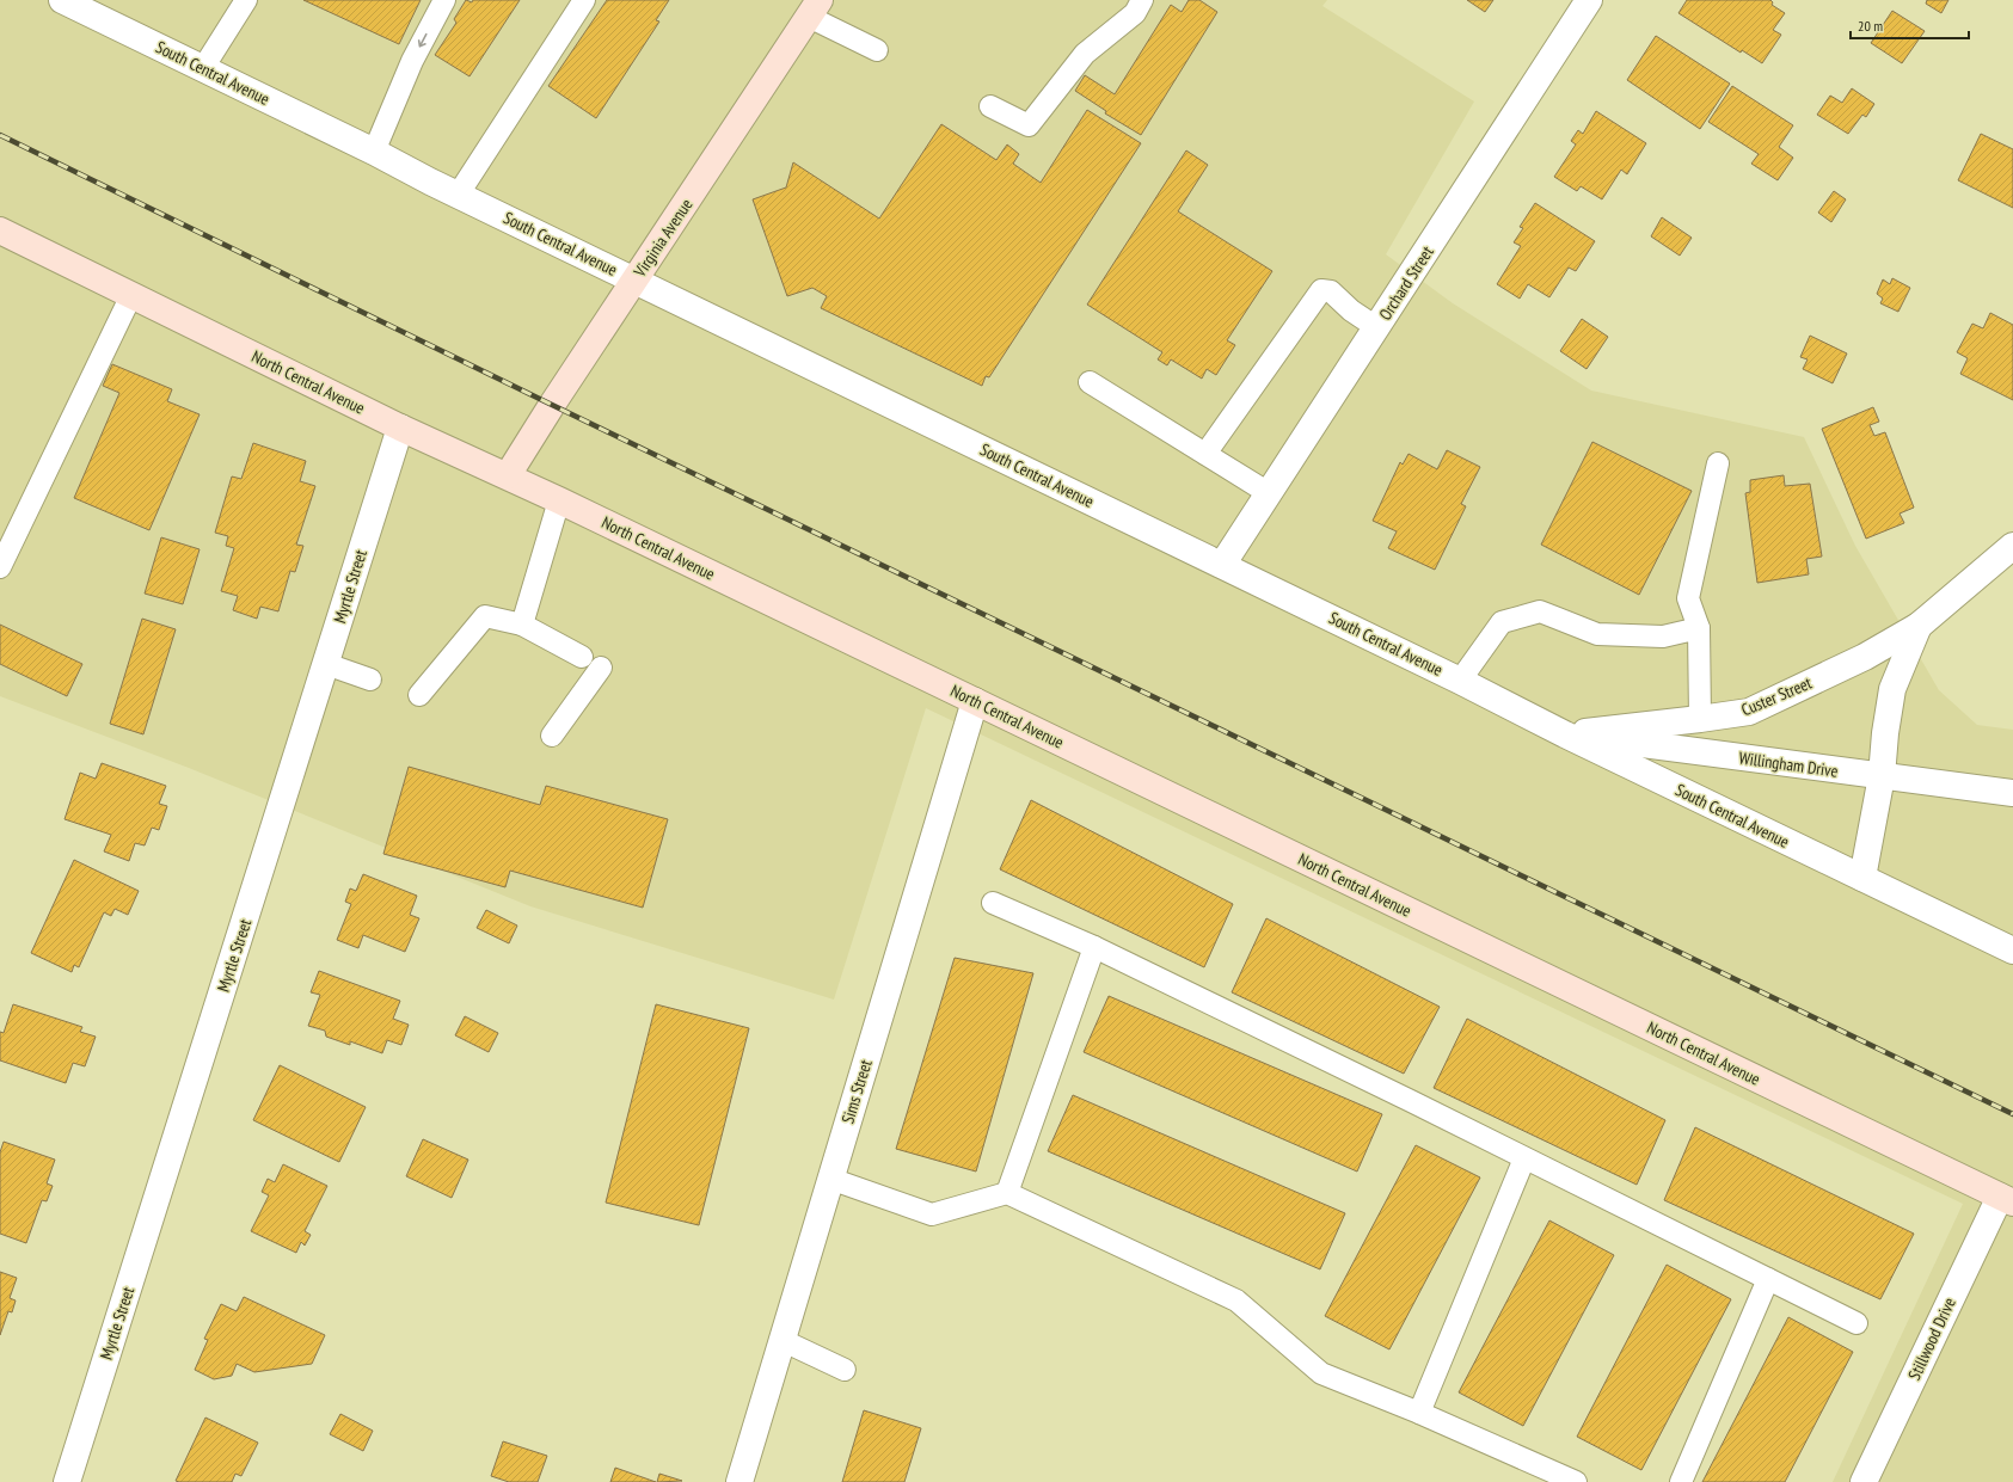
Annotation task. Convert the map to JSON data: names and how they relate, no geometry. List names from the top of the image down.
{
  "streets": {
    "main road": ["Virginia Avenue", "North Central Avenue"],
    "street": [
      "South Central Avenue",
      "Orchard Street",
      "Myrtle Street",
      "Custer Street",
      "Willingham Drive",
      "Sims Street",
      "Stillwood Drive"
    ]
  },
  "crossings": [
    ["South Central Avenue", "Virginia Avenue"],
    ["South Central Avenue", "Orchard Street"],
    ["South Central Avenue", "Custer Street"],
    ["South Central Avenue", "Willingham Drive"],
    ["Virginia Avenue", "North Central Avenue"],
    ["North Central Avenue", "Myrtle Street"],
    ["North Central Avenue", "Sims Street"],
    ["North Central Avenue", "Stillwood Drive"],
    ["Custer Street", "Willingham Drive"]
  ],
  "scale_bar": "20 m"
}
